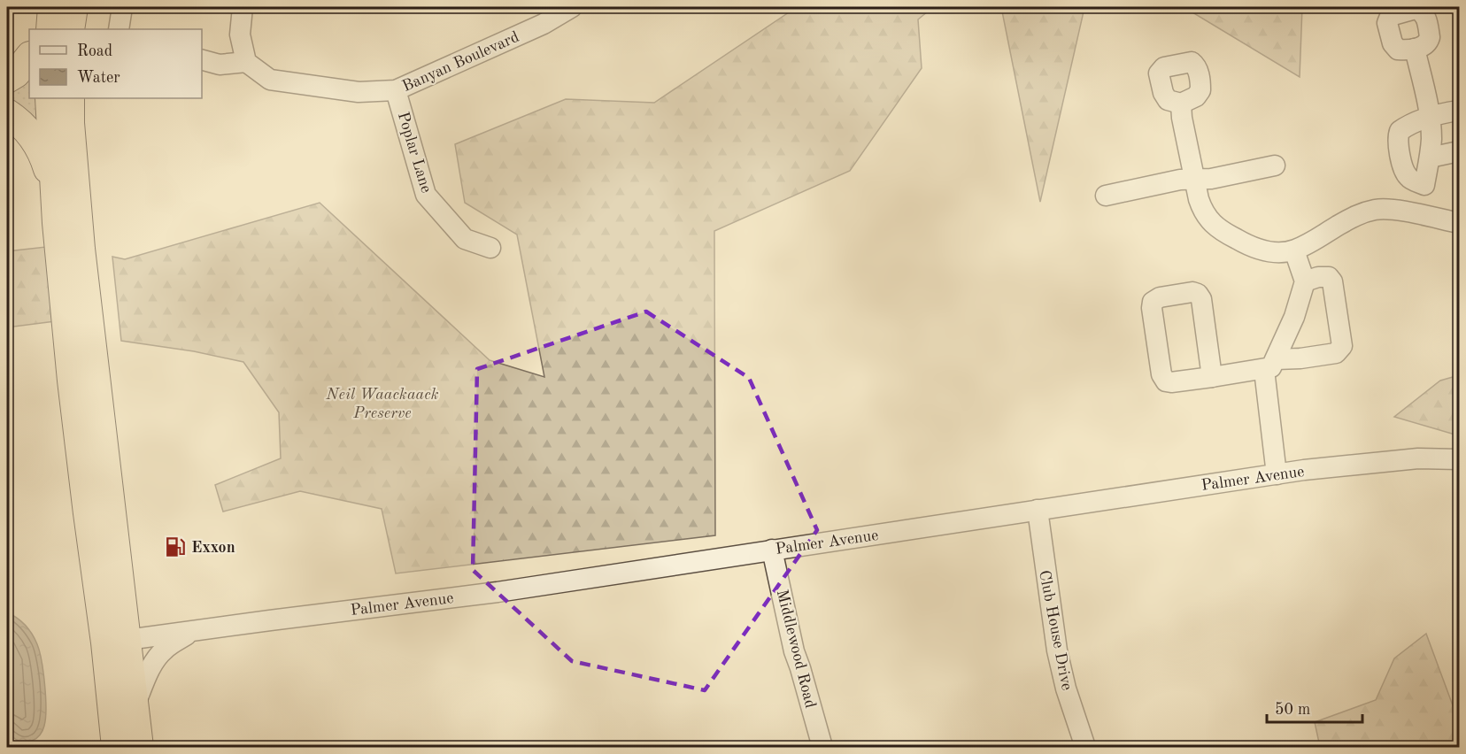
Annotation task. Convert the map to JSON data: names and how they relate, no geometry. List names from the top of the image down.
{
  "streets": {
    "street": [
      "Banyan Boulevard",
      "Poplar Lane",
      "Palmer Avenue",
      "Club House Drive",
      "Middlewood Road"
    ]
  },
  "crossings": [
    ["Banyan Boulevard", "Poplar Lane"],
    ["Palmer Avenue", "Club House Drive"],
    ["Palmer Avenue", "Middlewood Road"]
  ],
  "parks": ["Neil Waackaack Preserve"],
  "places": {
    "fuel station": ["Exxon"]
  },
  "legend": ["Road", "Water"],
  "scale_bar": "50 m"
}
